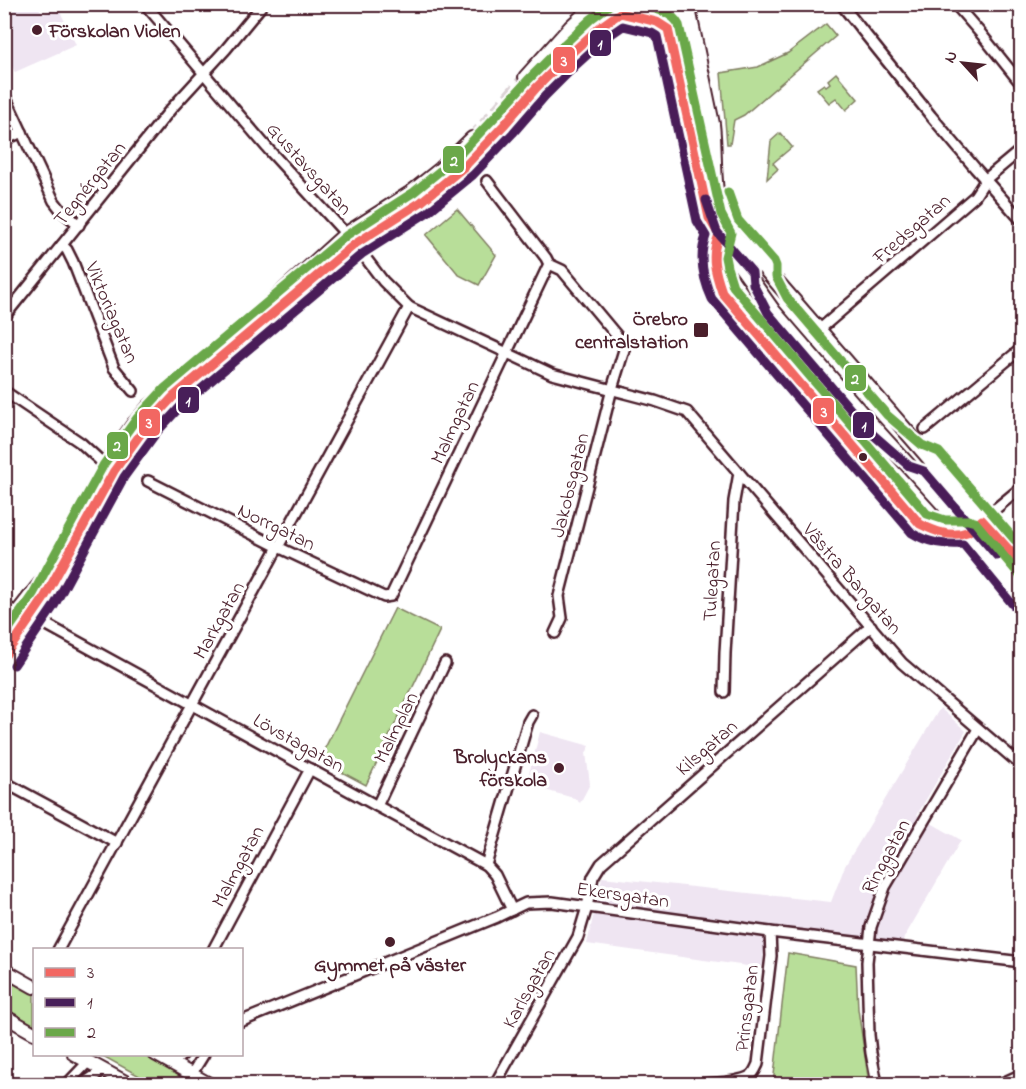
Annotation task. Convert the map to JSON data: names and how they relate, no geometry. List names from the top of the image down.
{
  "streets": {
    "street": [
      "Gustavsgatan",
      "Tegnérgatan",
      "Fredsgatan",
      "Viktoriagatan",
      "Malmgatan",
      "Jakobsgatan",
      "Norrgatan",
      "Västra Bangatan",
      "Tulegatan",
      "Markgatan",
      "Malmplan",
      "Lövstagatan",
      "Kilsgatan",
      "Ringgatan",
      "Ekersgatan",
      "Karlsgatan",
      "Prinsgatan"
    ]
  },
  "crossings": [
    ["Gustavsgatan", "Tegnérgatan"],
    ["Gustavsgatan", "Malmgatan"],
    ["Gustavsgatan", "Jakobsgatan"],
    ["Gustavsgatan", "Västra Bangatan"],
    ["Gustavsgatan", "Markgatan"],
    ["Tegnérgatan", "Viktoriagatan"],
    ["Malmgatan", "Jakobsgatan"],
    ["Malmgatan", "Norrgatan"],
    ["Malmgatan", "Lövstagatan"],
    ["Norrgatan", "Markgatan"],
    ["Västra Bangatan", "Tulegatan"],
    ["Västra Bangatan", "Kilsgatan"],
    ["Västra Bangatan", "Ringgatan"],
    ["Markgatan", "Lövstagatan"],
    ["Malmplan", "Lövstagatan"],
    ["Lövstagatan", "Ekersgatan"],
    ["Kilsgatan", "Ekersgatan"],
    ["Kilsgatan", "Karlsgatan"],
    ["Ringgatan", "Ekersgatan"],
    ["Ekersgatan", "Karlsgatan"],
    ["Ekersgatan", "Prinsgatan"]
  ],
  "places": {
    "other": ["Förskolan Violen", "Brolyckans förskola", "Gymmet på väster"],
    "transit": ["Örebro centralstation"]
  },
  "lines": ["transit line 2", "transit line 3", "transit line 1"],
  "legend": ["3", "1", "2"],
  "north": "top left"
}
